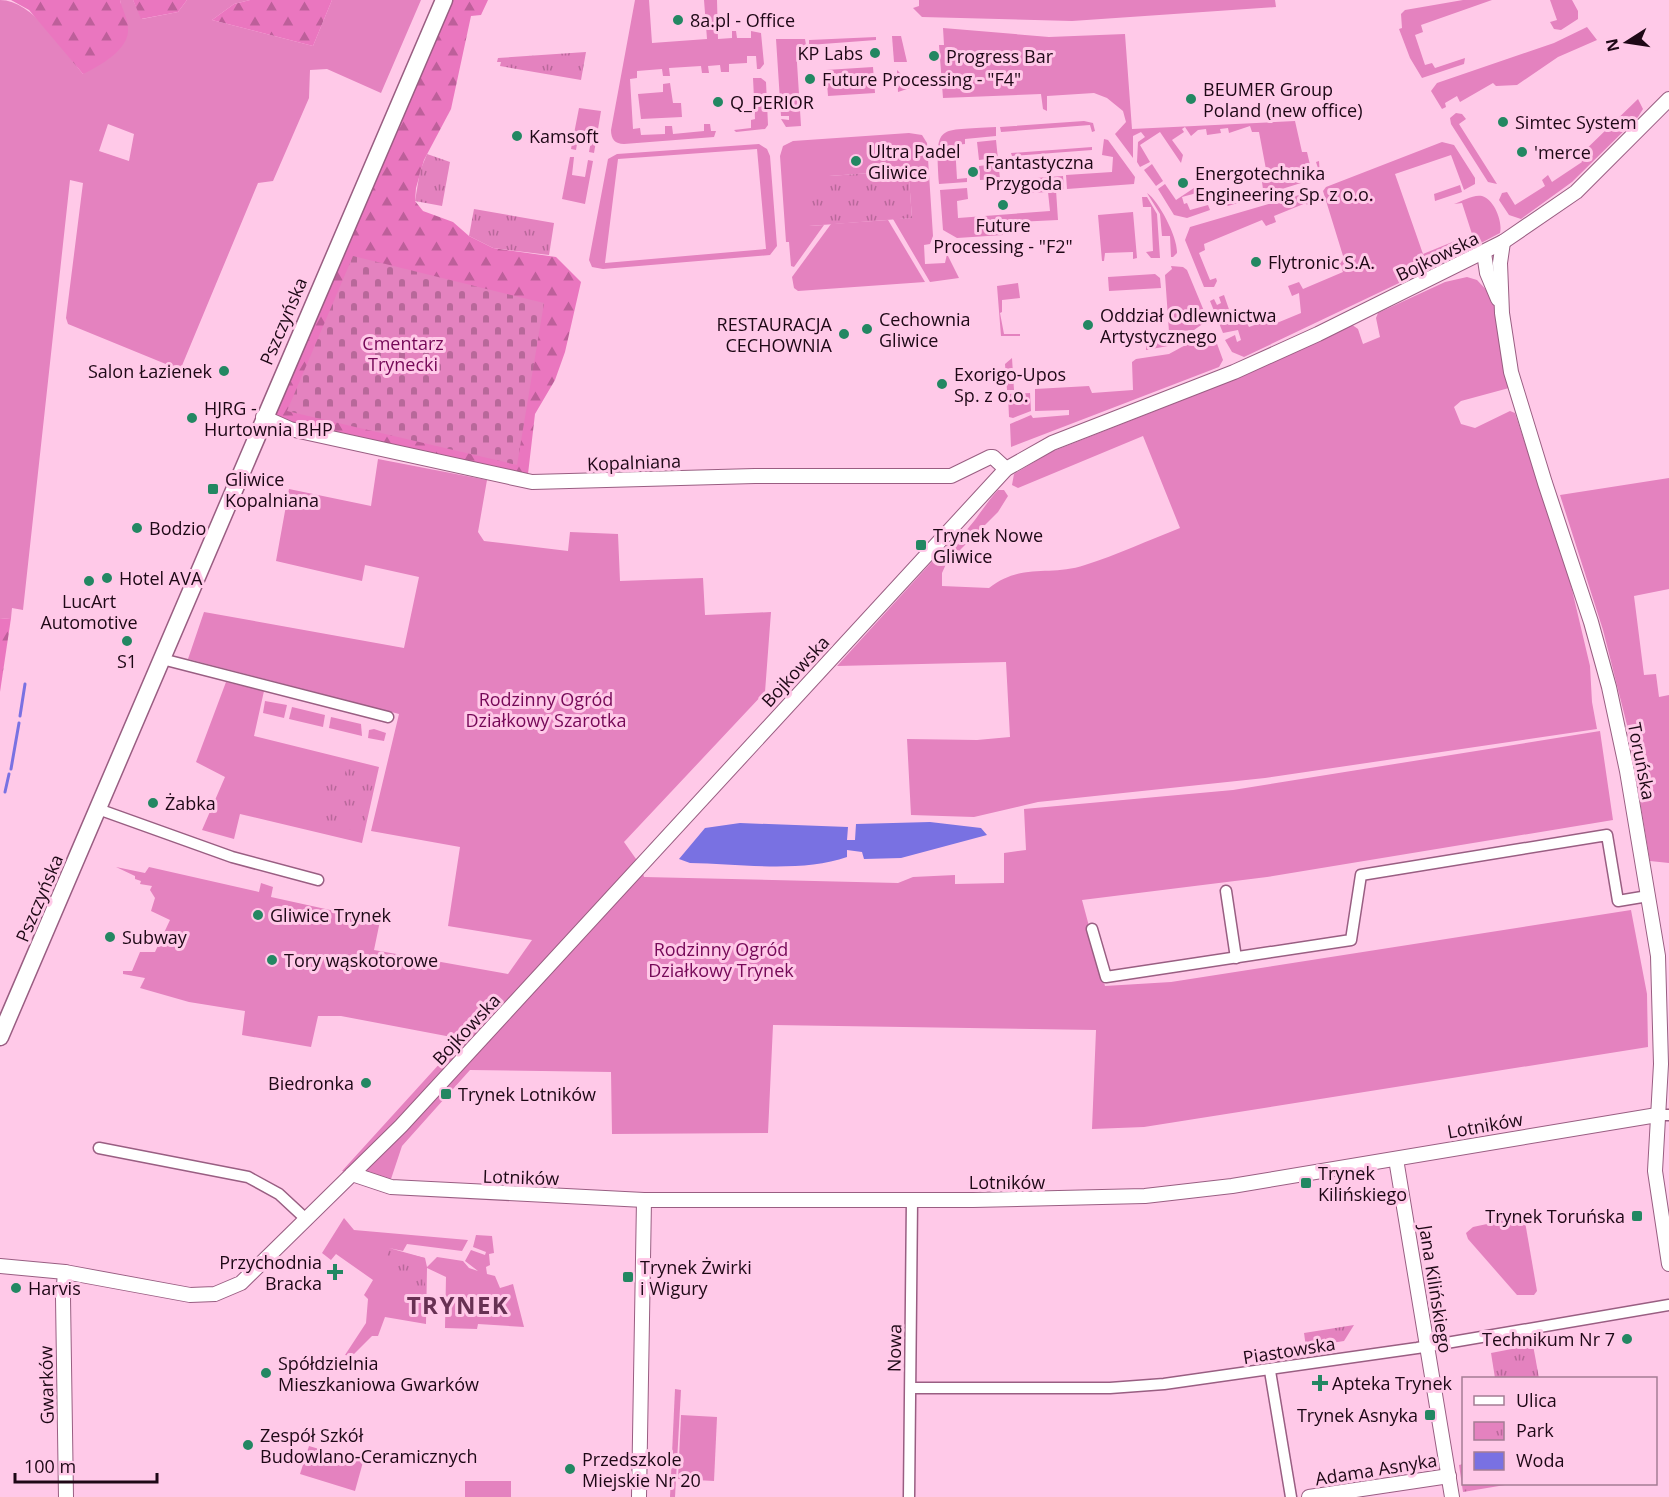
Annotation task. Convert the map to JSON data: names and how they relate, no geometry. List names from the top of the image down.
{
  "streets": {
    "main road": ["Pszczyńska"],
    "street": [
      "Bojkowska",
      "Kopalniana",
      "Toruńska",
      "Lotników",
      "Jana Kilińskiego",
      "Nowa",
      "Piastowska",
      "Gwarków",
      "Adama Asnyka"
    ]
  },
  "crossings": [
    ["Bojkowska", "Kopalniana"],
    ["Bojkowska", "Toruńska"],
    ["Bojkowska", "Lotników"],
    ["Bojkowska", "Gwarków"],
    ["Pszczyńska", "Kopalniana"],
    ["Toruńska", "Lotników"],
    ["Lotników", "Jana Kilińskiego"],
    ["Lotników", "Nowa"],
    ["Jana Kilińskiego", "Piastowska"],
    ["Jana Kilińskiego", "Adama Asnyka"],
    ["Nowa", "Piastowska"],
    ["Piastowska", "Adama Asnyka"]
  ],
  "districts": ["TRYNEK"],
  "parks": ["Cmentarz Trynecki", "Rodzinny Ogród Działkowy Szarotka", "Rodzinny Ogród Działkowy Trynek"],
  "places": {
    "other": [
      "8a.pl - Office",
      "KP Labs",
      "Progress Bar",
      "Future Processing - \"F4\"",
      "BEUMER Group Poland (new office)",
      "Q_PERIOR",
      "Simtec System",
      "Kamsoft",
      "'merce",
      "Ultra Padel Gliwice",
      "Fantastyczna Przygoda",
      "Energotechnika Engineering Sp. z o.o.",
      "Future Processing - \"F2\"",
      "Flytronic S.A.",
      "Oddział Odlewnictwa Artystycznego",
      "Cechownia Gliwice",
      "RESTAURACJA CECHOWNIA",
      "Salon Łazienek",
      "Exorigo-Upos Sp. z o.o.",
      "HJRG - Hurtownia BHP",
      "Bodzio",
      "Hotel AVA",
      "LucArt Automotive",
      "S1",
      "Żabka",
      "Gliwice Trynek",
      "Subway",
      "Tory wąskotorowe",
      "Biedronka",
      "Harvis",
      "Technikum Nr 7",
      "Spółdzielnia Mieszkaniowa Gwarków",
      "Zespół Szkół Budowlano-Ceramicznych",
      "Przedszkole Miejskie Nr 20"
    ],
    "transit": [
      "Gliwice Kopalniana",
      "Trynek Nowe Gliwice",
      "Trynek Lotników",
      "Trynek Kilińskiego",
      "Trynek Toruńska",
      "Trynek Żwirki i Wigury",
      "Trynek Asnyka"
    ],
    "health": ["Przychodnia Bracka", "Apteka Trynek"]
  },
  "legend": ["Ulica", "Park", "Woda"],
  "scale_bar": "100 m",
  "north": "left"
}
